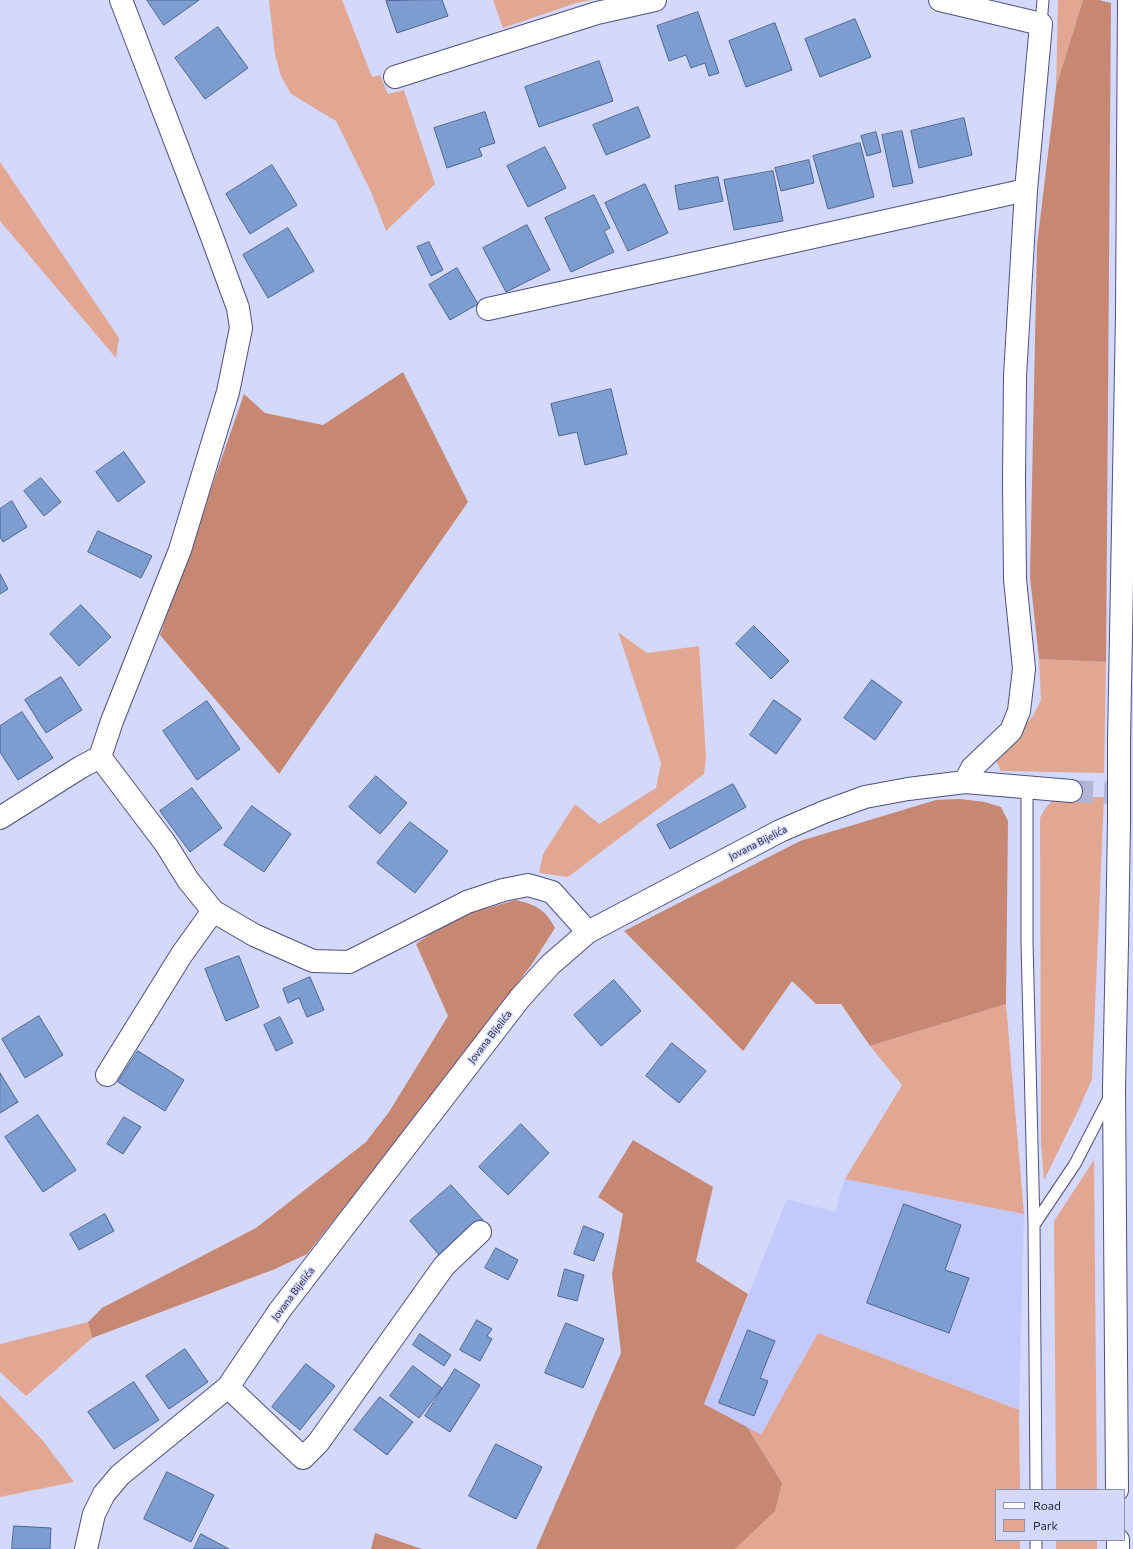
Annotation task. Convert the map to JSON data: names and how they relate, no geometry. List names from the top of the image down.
{
  "streets": {
    "main road": ["Jovana Bijelića"]
  },
  "legend": ["Road", "Park"]
}
